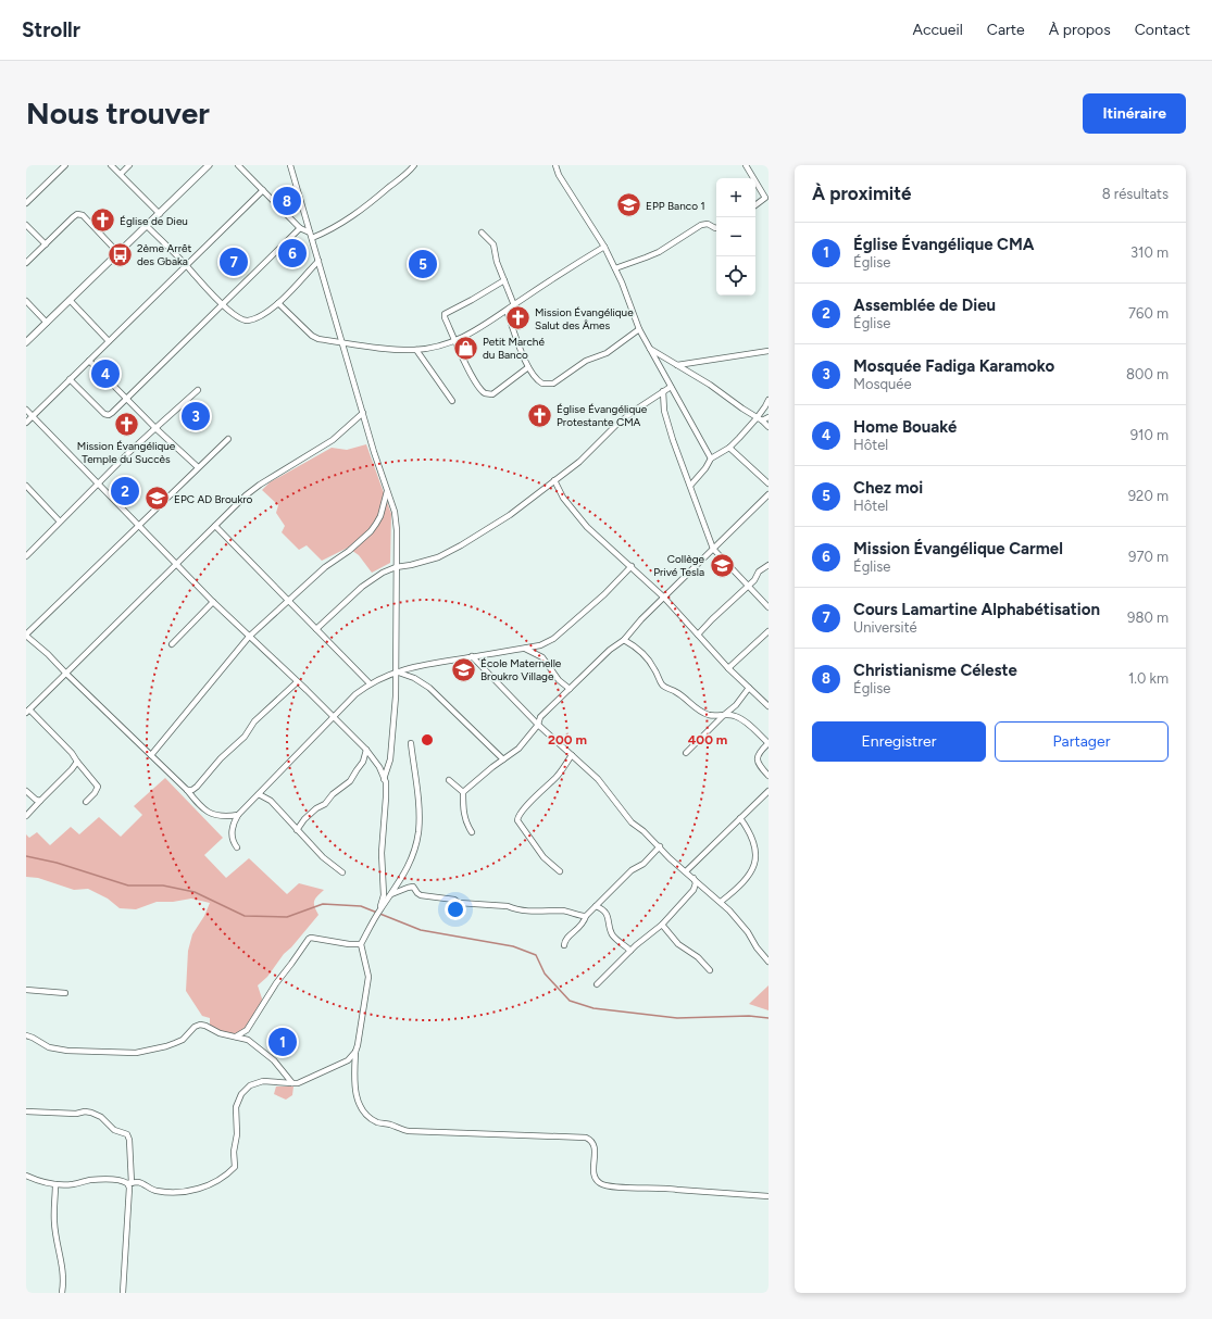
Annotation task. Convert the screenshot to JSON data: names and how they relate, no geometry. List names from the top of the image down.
{
  "places": {
    "school or university": [
      "EPP Banco 1",
      "EPC AD Broukro",
      "Collège Privé Tesla",
      "École Maternelle Broukro Village"
    ],
    "church": [
      "Église de Dieu",
      "Mission Évangélique Salut des Âmes",
      "Église Évangélique Protestante CMA",
      "Mission Évangélique Temple du Succès"
    ],
    "bus stop": ["2ème Arrêt des Gbaka"],
    "shop": ["Petit Marché du Banco"]
  },
  "page": {
    "header": "Strollr",
    "nav": [
      "Accueil",
      "Carte",
      "À propos",
      "Contact"
    ],
    "buttons": [
      "Itinéraire",
      ["Enregistrer", "Partager"]
    ],
    "title": "Nous trouver",
    "heading": ["À proximité", "8 résultats"],
    "map_buttons": ["+", "−"],
    "pins": [
      "8",
      "6",
      "7",
      "5",
      "4",
      "3",
      "2",
      "1"
    ],
    "list": [
      {
        "mark": "1",
        "name": "Église Évangélique CMA",
        "note": "Église",
        "value": "310 m"
      },
      {
        "mark": "2",
        "name": "Assemblée de Dieu",
        "note": "Église",
        "value": "760 m"
      },
      {
        "mark": "3",
        "name": "Mosquée Fadiga Karamoko",
        "note": "Mosquée",
        "value": "800 m"
      },
      {
        "mark": "4",
        "name": "Home Bouaké",
        "note": "Hôtel",
        "value": "910 m"
      },
      {
        "mark": "5",
        "name": "Chez moi",
        "note": "Hôtel",
        "value": "920 m"
      },
      {
        "mark": "6",
        "name": "Mission Évangélique Carmel",
        "note": "Église",
        "value": "970 m"
      },
      {
        "mark": "7",
        "name": "Cours Lamartine Alphabétisation",
        "note": "Université",
        "value": "980 m"
      },
      {
        "mark": "8",
        "name": "Christianisme Céleste",
        "note": "Église",
        "value": "1.0 km"
      }
    ]
  },
  "rings": ["200 m", "400 m"]
}
